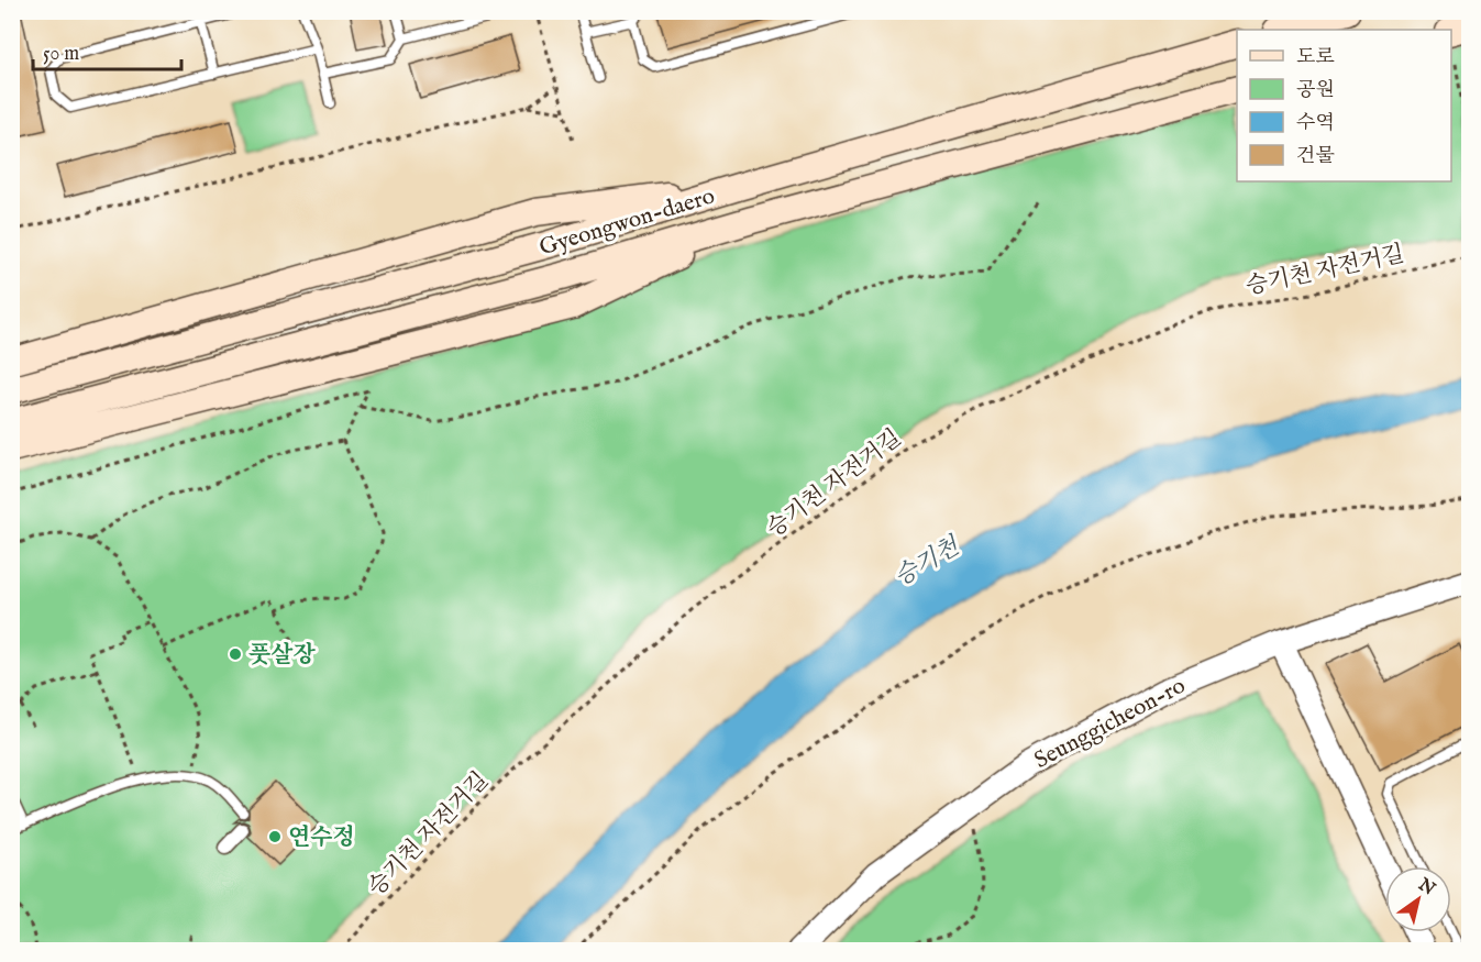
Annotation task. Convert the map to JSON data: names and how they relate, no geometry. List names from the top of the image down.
{
  "streets": {
    "main road": ["Gyeongwon-daero"],
    "street": ["Seunggicheon-ro"],
    "path": ["승기천 자전거길"]
  },
  "water": ["승기천"],
  "places": ["풋살장", "연수정"],
  "legend": [
    "도로",
    "공원",
    "수역",
    "건물"
  ],
  "scale_bar": "50 m",
  "north": "top right"
}
